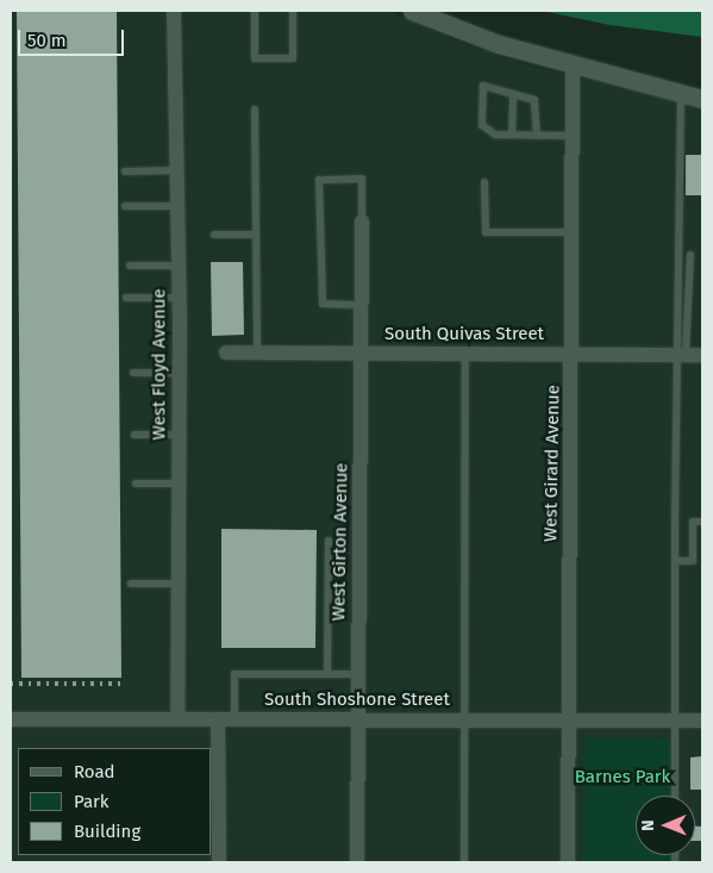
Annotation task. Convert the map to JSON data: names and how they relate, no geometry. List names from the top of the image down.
{
  "streets": {
    "street": [
      "South Quivas Street",
      "West Floyd Avenue",
      "West Girard Avenue",
      "West Girton Avenue",
      "South Shoshone Street"
    ]
  },
  "crossings": [
    ["South Quivas Street", "West Girard Avenue"],
    ["South Quivas Street", "West Girton Avenue"],
    ["West Floyd Avenue", "South Shoshone Street"],
    ["West Girard Avenue", "South Shoshone Street"],
    ["West Girton Avenue", "South Shoshone Street"]
  ],
  "parks": ["Barnes Park"],
  "legend": ["Road", "Park", "Building"],
  "scale_bar": "50 m",
  "north": "left"
}
